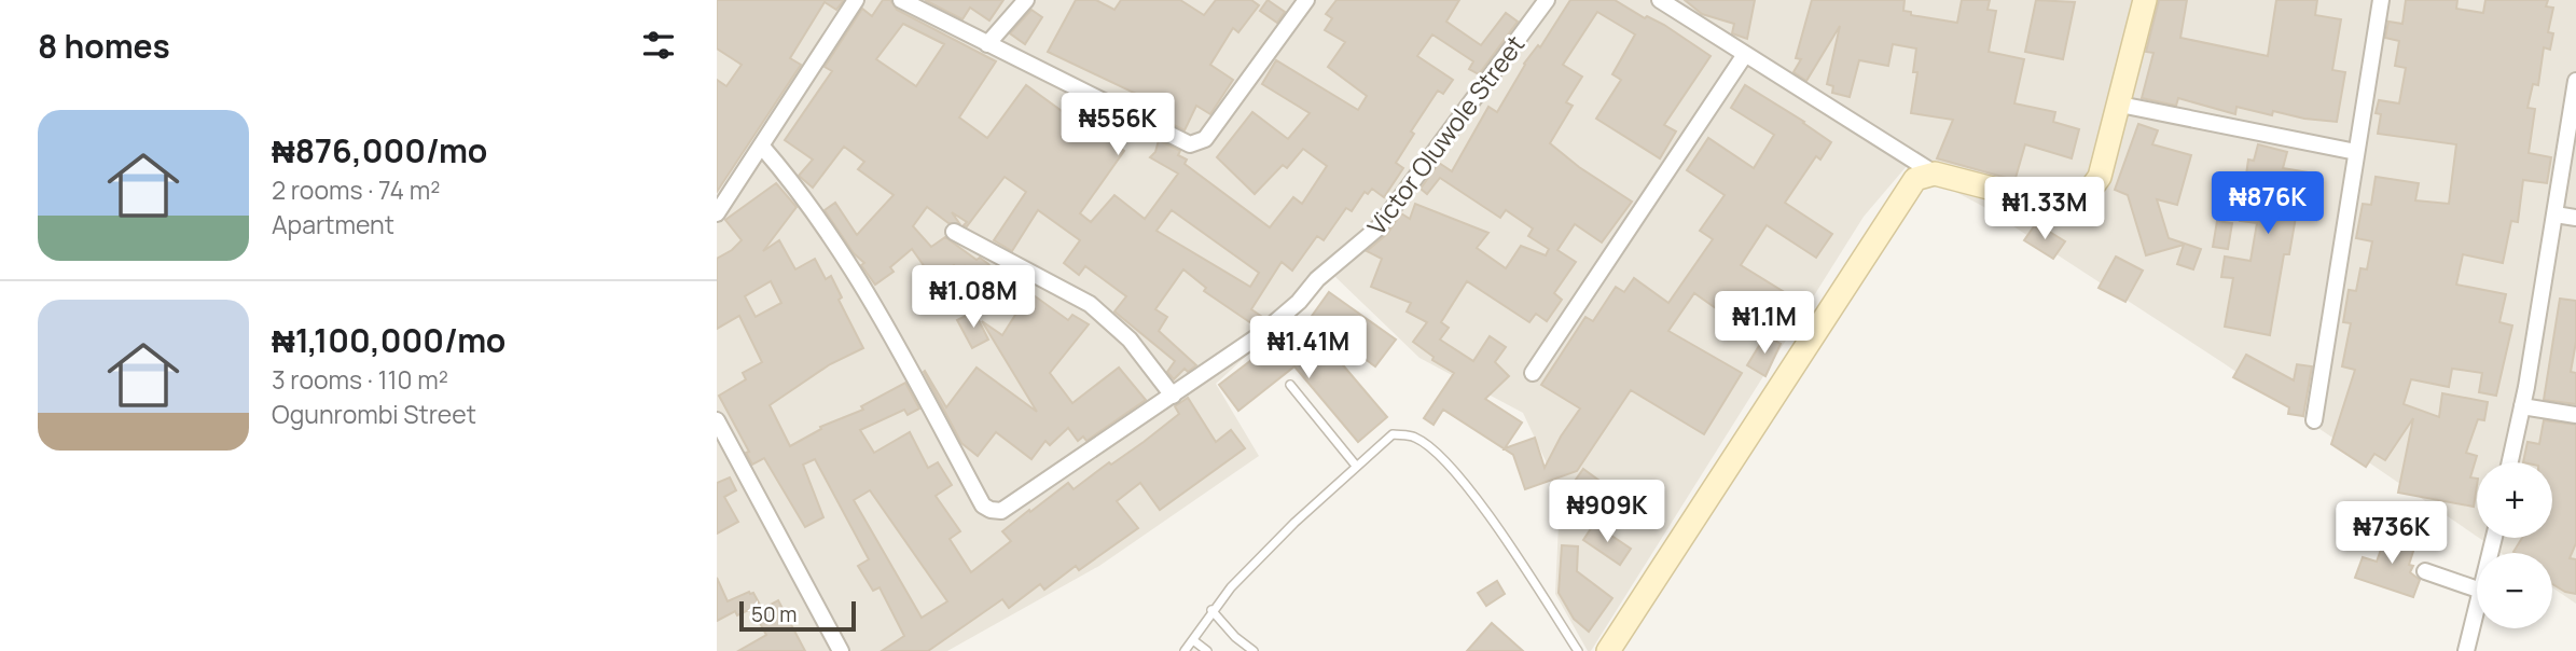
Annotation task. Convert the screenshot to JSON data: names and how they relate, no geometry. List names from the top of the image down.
{
  "streets": {
    "street": ["Victor Oluwole Street"]
  },
  "scale_bar": "50 m",
  "page": {
    "heading": "8 homes",
    "list": [
      {
        "name": "₦876,000/mo",
        "note": "2 rooms · 74 m² · Apartment"
      },
      {
        "name": "₦1,100,000/mo",
        "note": "3 rooms · 110 m² · Ogunrombi Street"
      }
    ],
    "price": [
      "₦556K",
      "₦876K",
      "₦1.33M",
      "₦1.08M",
      "₦1.1M",
      "₦1.41M",
      "₦909K",
      "₦736K"
    ],
    "map_buttons": ["+", "−"],
    "scale": "50 m"
  }
}
